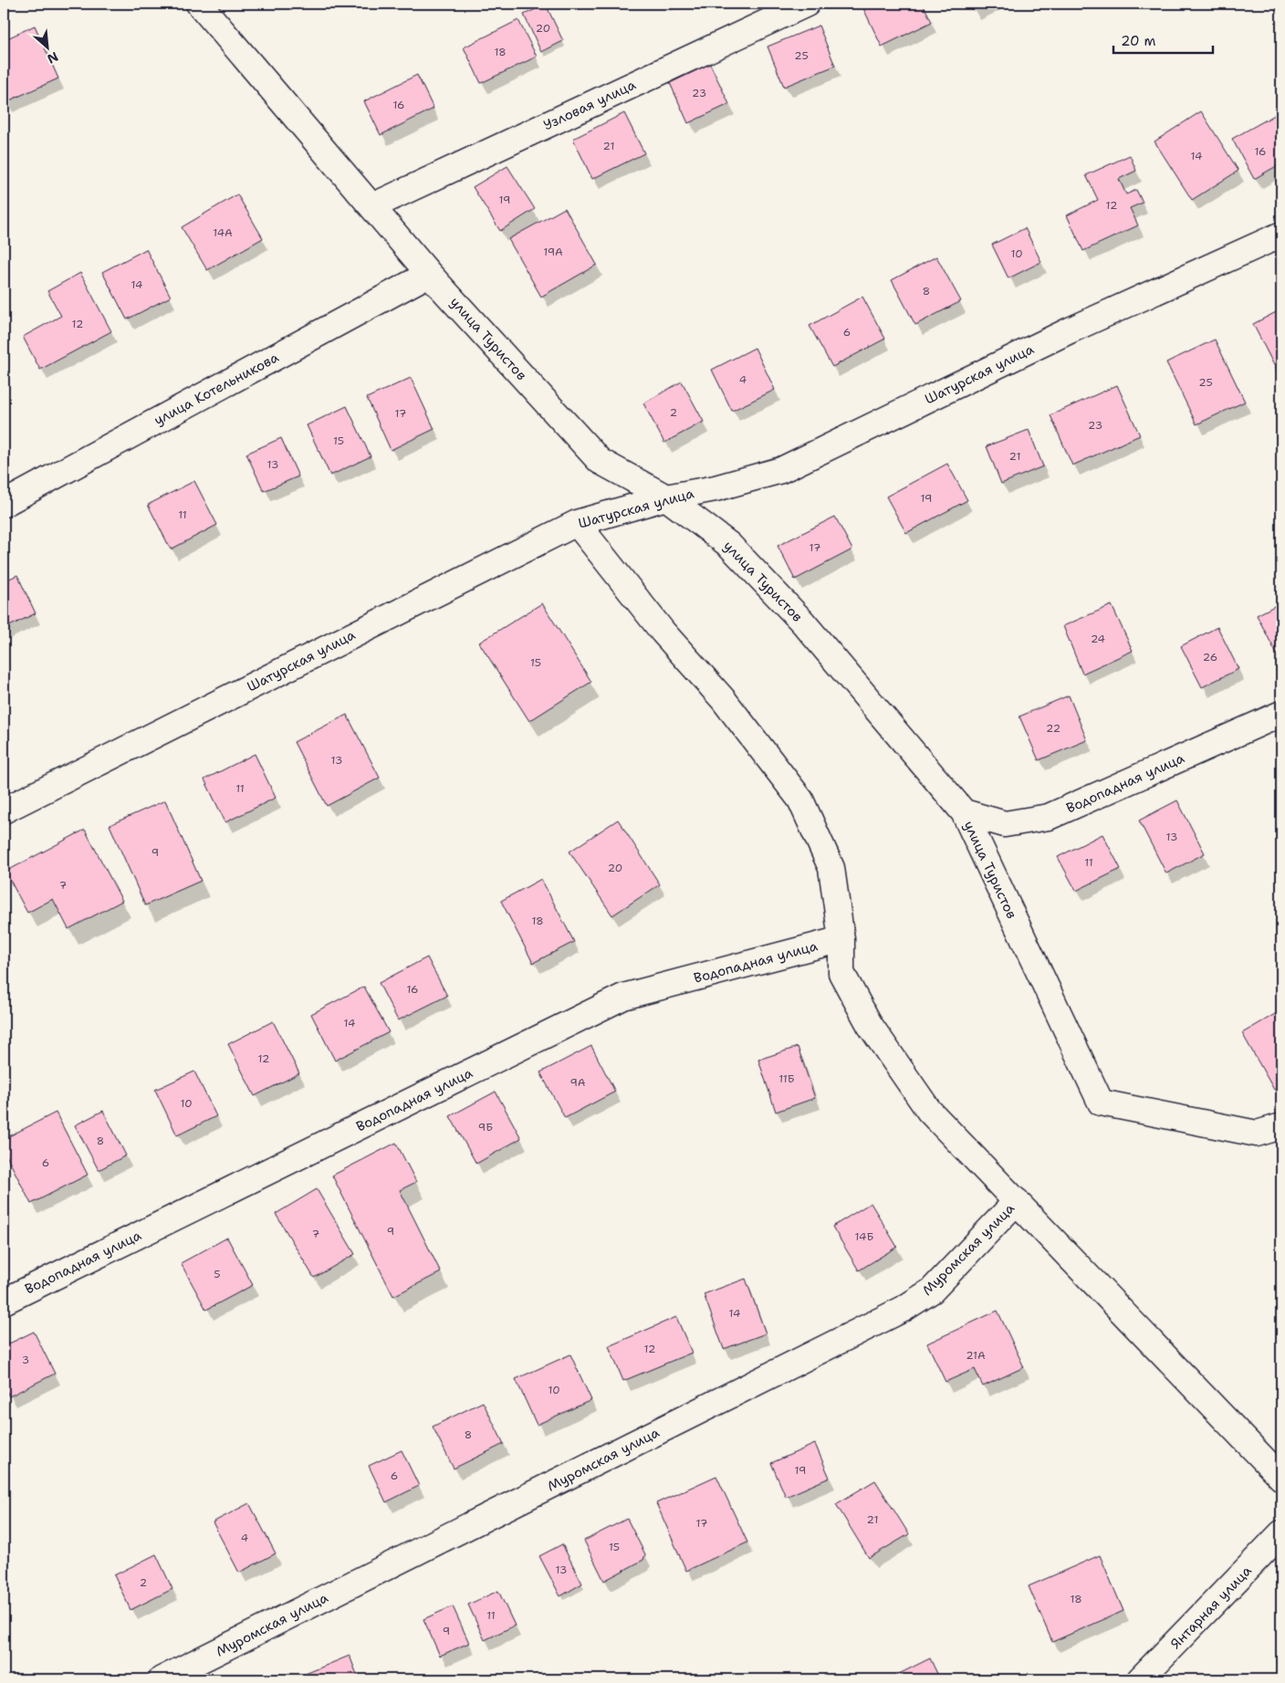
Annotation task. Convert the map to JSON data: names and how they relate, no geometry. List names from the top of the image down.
{
  "streets": {
    "street": [
      "Узловая улица",
      "улица Туристов",
      "Шатурская улица",
      "улица Котельникова",
      "Водопадная улица",
      "Муромская улица",
      "Янтарная улица"
    ]
  },
  "crossings": [
    ["Узловая улица", "улица Туристов"],
    ["улица Туристов", "Шатурская улица"],
    ["улица Туристов", "улица Котельникова"],
    ["улица Туристов", "Водопадная улица"]
  ],
  "house_numbers": [
    "20",
    "18",
    "25",
    "23",
    "16",
    "21",
    "16",
    "14",
    "19",
    "12",
    "14А",
    "19А",
    "10",
    "14",
    "8",
    "12",
    "6",
    "4",
    "25",
    "2",
    "17",
    "23",
    "15",
    "21",
    "13",
    "19",
    "11",
    "17",
    "24",
    "26",
    "15",
    "22",
    "13",
    "11",
    "13",
    "9",
    "11",
    "20",
    "7",
    "18",
    "16",
    "14",
    "12",
    "11Б",
    "9А",
    "10",
    "9Б",
    "8",
    "6",
    "9",
    "7",
    "14Б",
    "5",
    "14",
    "12",
    "21А",
    "3",
    "10",
    "8",
    "19",
    "6",
    "21",
    "17",
    "4",
    "15",
    "13",
    "2",
    "18",
    "11",
    "9"
  ],
  "scale_bar": "20 m",
  "north": "bottom right"
}
